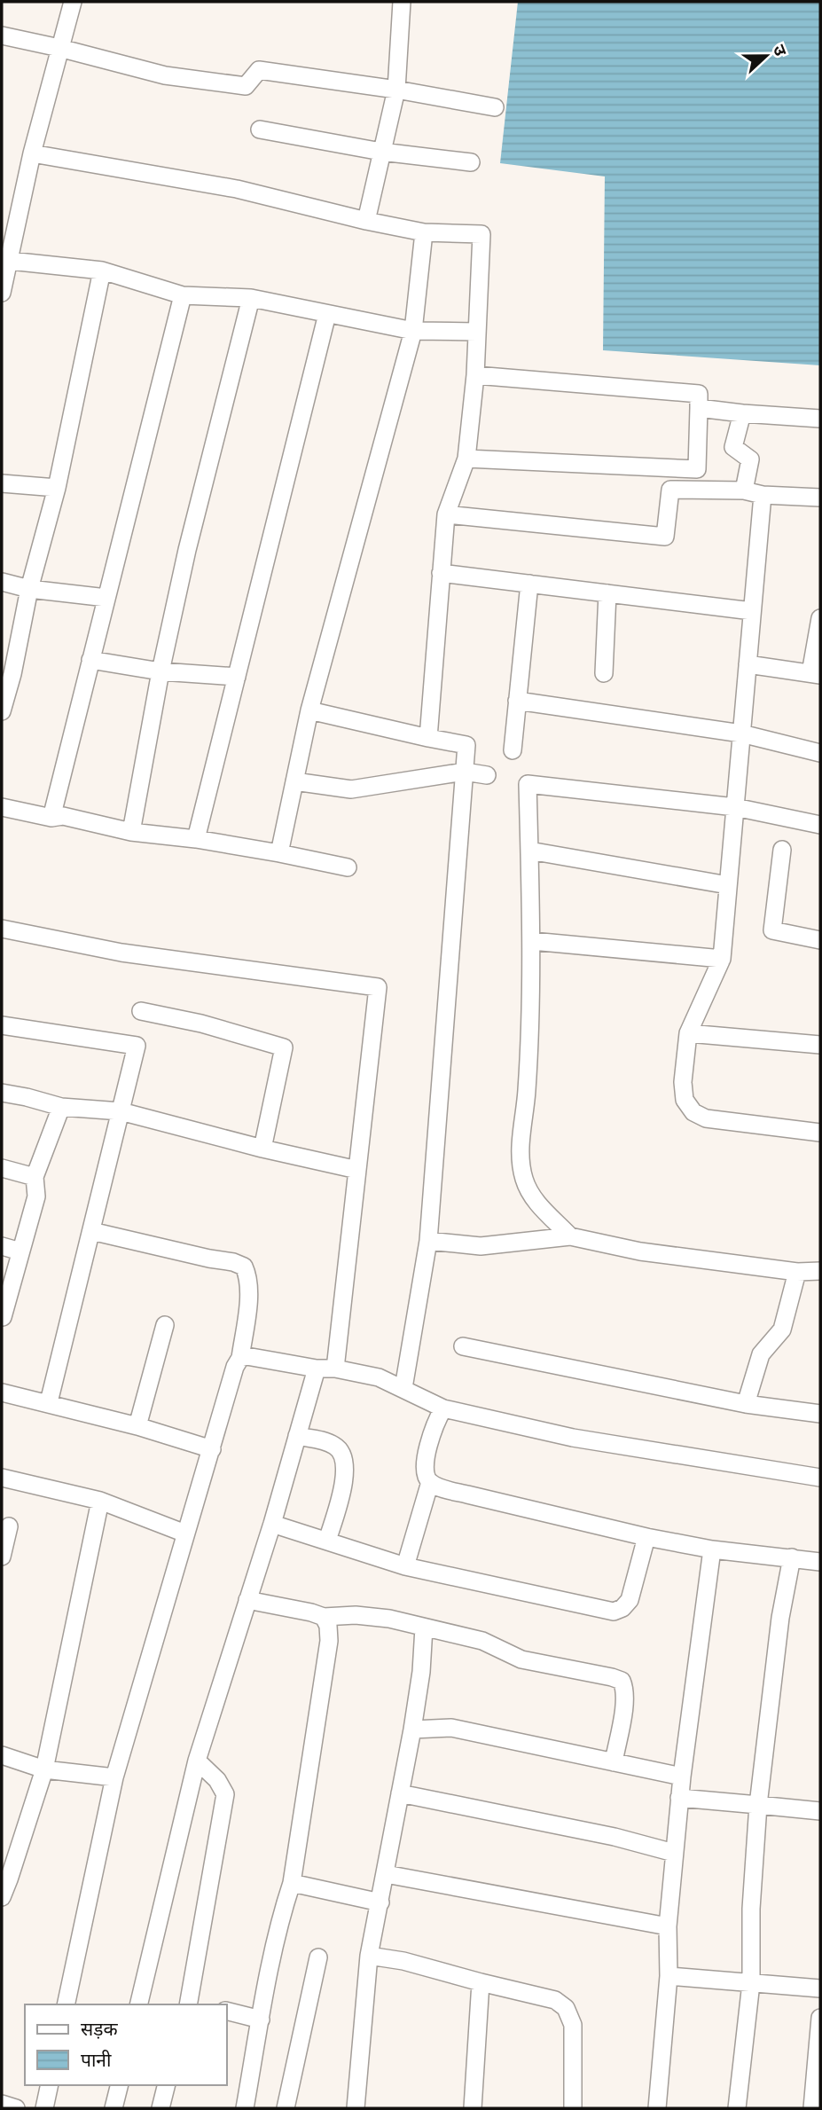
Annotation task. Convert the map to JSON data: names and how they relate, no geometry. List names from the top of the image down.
{
  "legend": ["सड़क", "पानी"],
  "north": "right"
}
